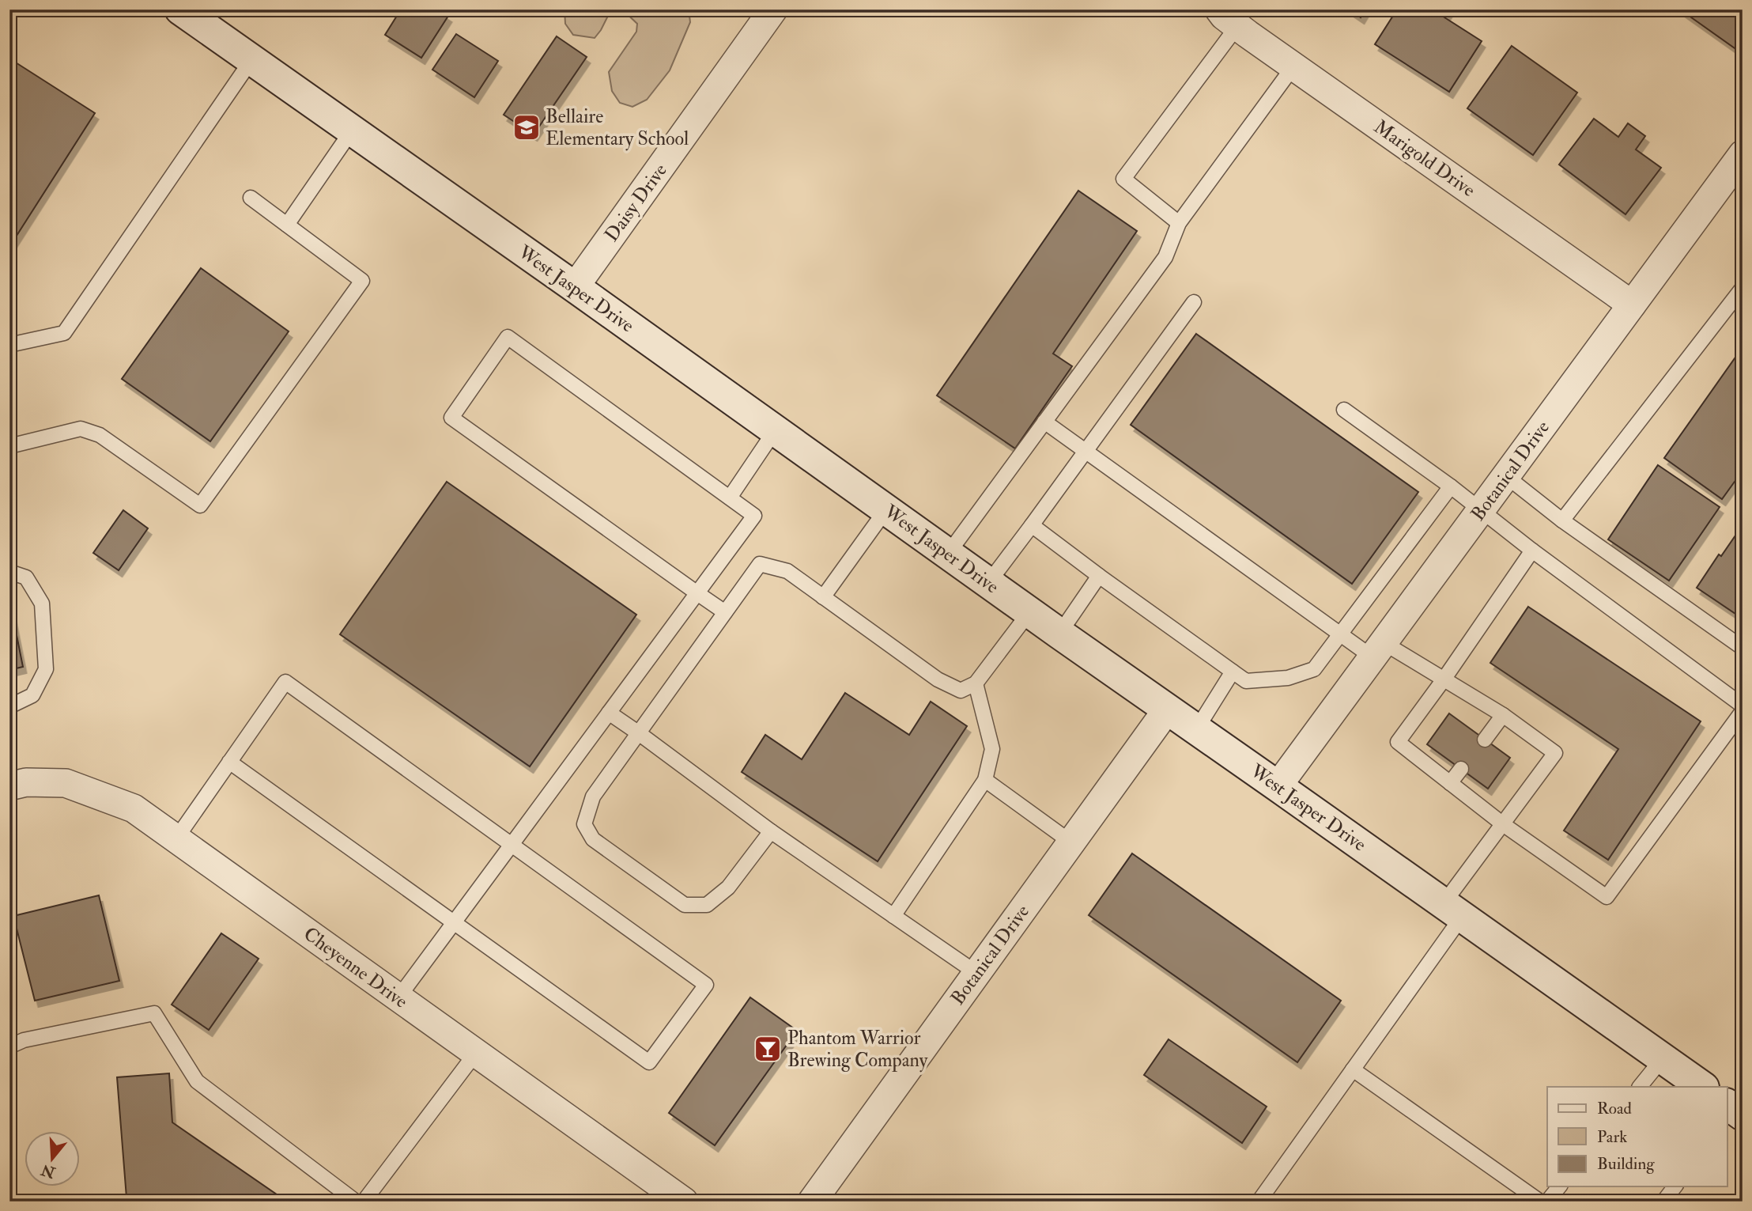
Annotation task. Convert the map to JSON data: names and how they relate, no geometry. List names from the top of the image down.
{
  "streets": {
    "street": [
      "Marigold Drive",
      "Daisy Drive",
      "West Jasper Drive",
      "Botanical Drive",
      "Cheyenne Drive"
    ]
  },
  "crossings": [
    ["Marigold Drive", "Botanical Drive"],
    ["Daisy Drive", "West Jasper Drive"],
    ["West Jasper Drive", "Botanical Drive"]
  ],
  "places": {
    "school or university": ["Bellaire Elementary School"],
    "bar": ["Phantom Warrior Brewing Company"]
  },
  "legend": ["Road", "Park", "Building"],
  "north": "bottom"
}
